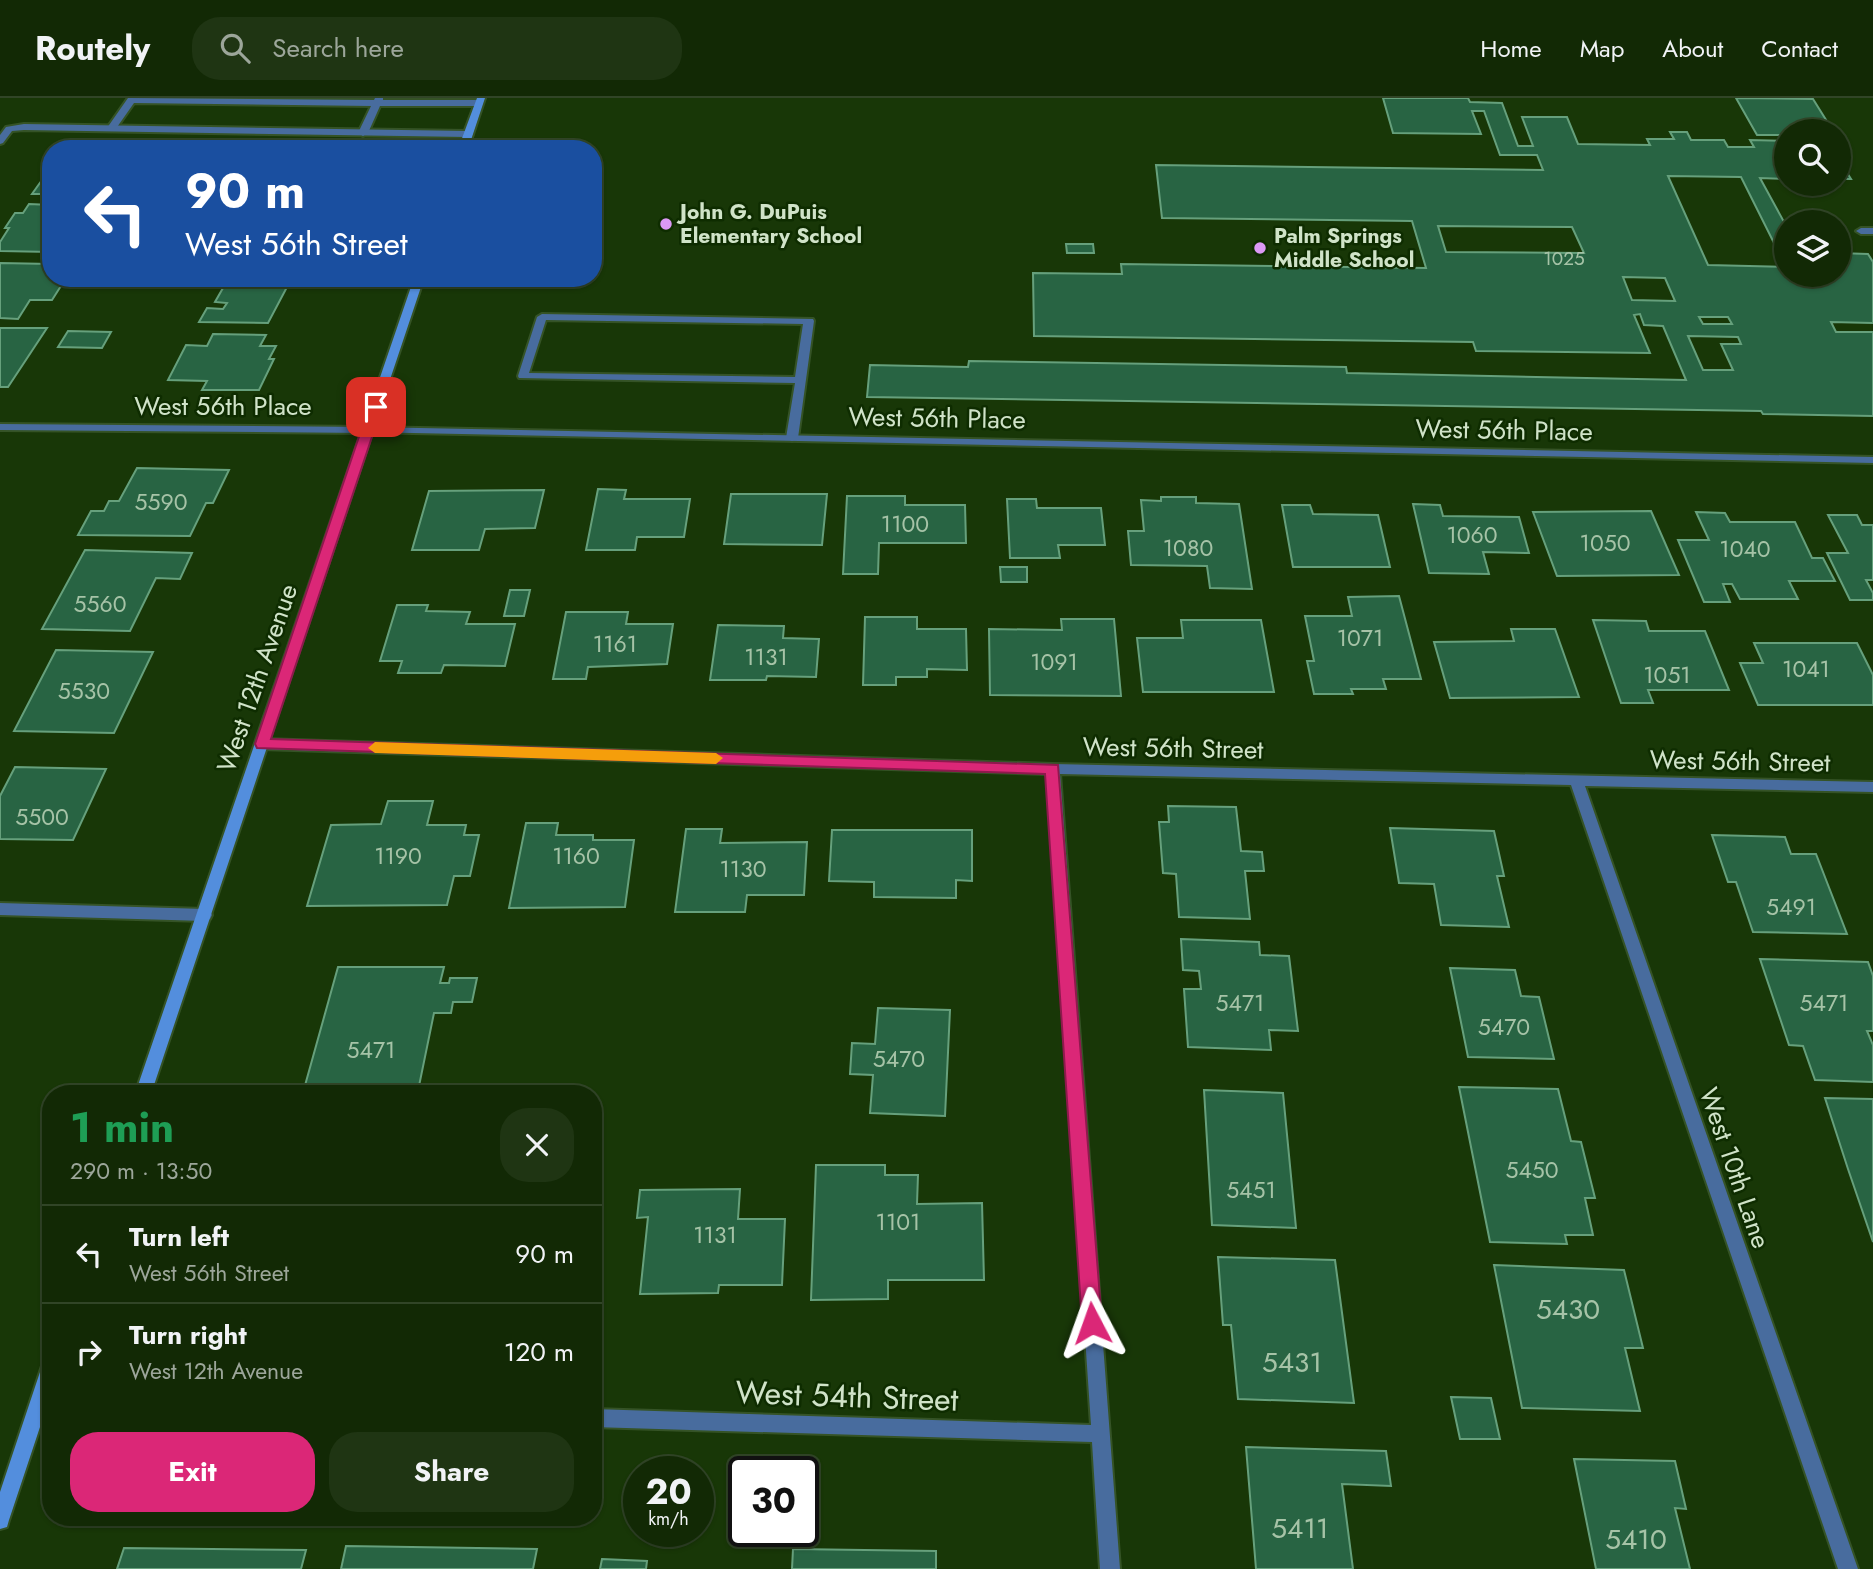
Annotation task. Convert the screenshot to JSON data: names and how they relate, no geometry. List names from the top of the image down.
{
  "streets": {
    "main road": ["West 12th Avenue"],
    "street": [
      "West 56th Place",
      "West 56th Street",
      "West 10th Lane",
      "West 54th Street"
    ]
  },
  "crossings": [
    ["West 56th Place", "West 12th Avenue"],
    ["West 12th Avenue", "West 56th Street"],
    ["West 56th Street", "West 10th Lane"]
  ],
  "places": ["John G. DuPuis Elementary School", "Palm Springs Middle School"],
  "house_numbers": [
    "1025",
    "5590",
    "1100",
    "1060",
    "1050",
    "1080",
    "1040",
    "5560",
    "1071",
    "1161",
    "1131",
    "1091",
    "1041",
    "1051",
    "5530",
    "5500",
    "1190",
    "1160",
    "1130",
    "5491",
    "5471",
    "5471",
    "5470",
    "5471",
    "5470",
    "5450",
    "5451",
    "1101",
    "1131",
    "5430",
    "5431",
    "5411",
    "5410"
  ],
  "page": {
    "header": "Routely",
    "search": "Search here",
    "nav": [
      "Home",
      "Map",
      "About",
      "Contact"
    ],
    "turn": ["90 m", "West 56th Street"],
    "heading": ["1 min", "290 m · 13:50"],
    "list": [
      {
        "name": "Turn left",
        "note": "West 56th Street",
        "value": "90 m"
      },
      {
        "name": "Turn right",
        "note": "West 12th Avenue",
        "value": "120 m"
      }
    ],
    "buttons": ["Exit", "Share"],
    "speed": "20 km/h",
    "limit": "30"
  }
}
